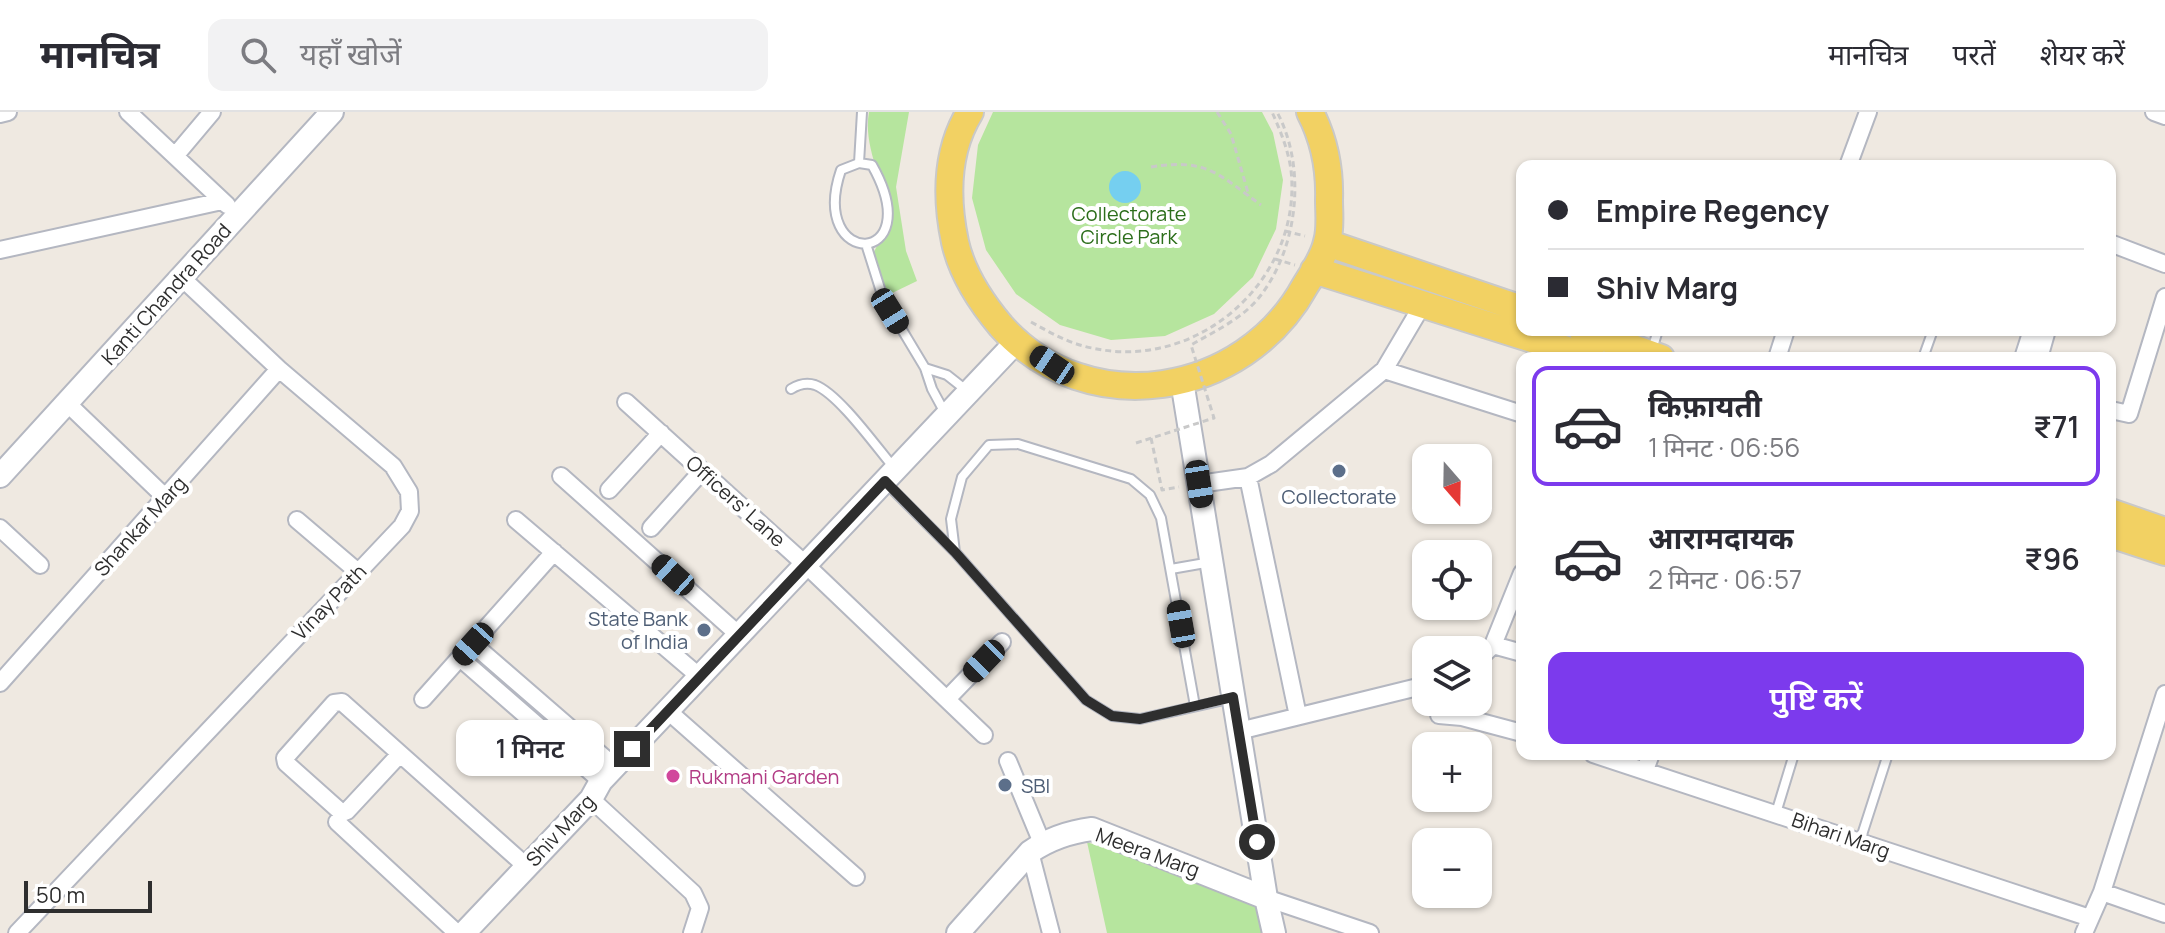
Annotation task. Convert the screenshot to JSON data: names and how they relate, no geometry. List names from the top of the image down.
{
  "streets": {
    "street": [
      "Kanti Chandra Road",
      "Officers' Lane",
      "Shankar Marg",
      "Vinay Path",
      "Shiv Marg",
      "Bihari Marg",
      "Meera Marg"
    ]
  },
  "crossings": [
    ["Kanti Chandra Road", "Vinay Path"],
    ["Officers' Lane", "Shiv Marg"],
    ["Shankar Marg", "Vinay Path"]
  ],
  "parks": ["Collectorate Circle Park"],
  "places": [
    "Collectorate",
    "State Bank of India",
    "Rukmani Garden",
    "SBI"
  ],
  "scale_bar": "50 m",
  "north": "bottom",
  "page": {
    "header": "मानचित्र",
    "search": "यहाँ खोजें",
    "nav": ["मानचित्र", "परतें", "शेयर करें"],
    "banner": ["Empire Regency", "Shiv Marg"],
    "list": [
      {
        "name": "किफ़ायती",
        "note": "1 मिनट · 06:56",
        "value": "₹71"
      },
      {
        "name": "आरामदायक",
        "note": "2 मिनट · 06:57",
        "value": "₹96"
      }
    ],
    "map_buttons": ["+", "−"],
    "buttons": "पुष्टि करें",
    "bubble": "1 मिनट",
    "scale": "50 m"
  }
}
